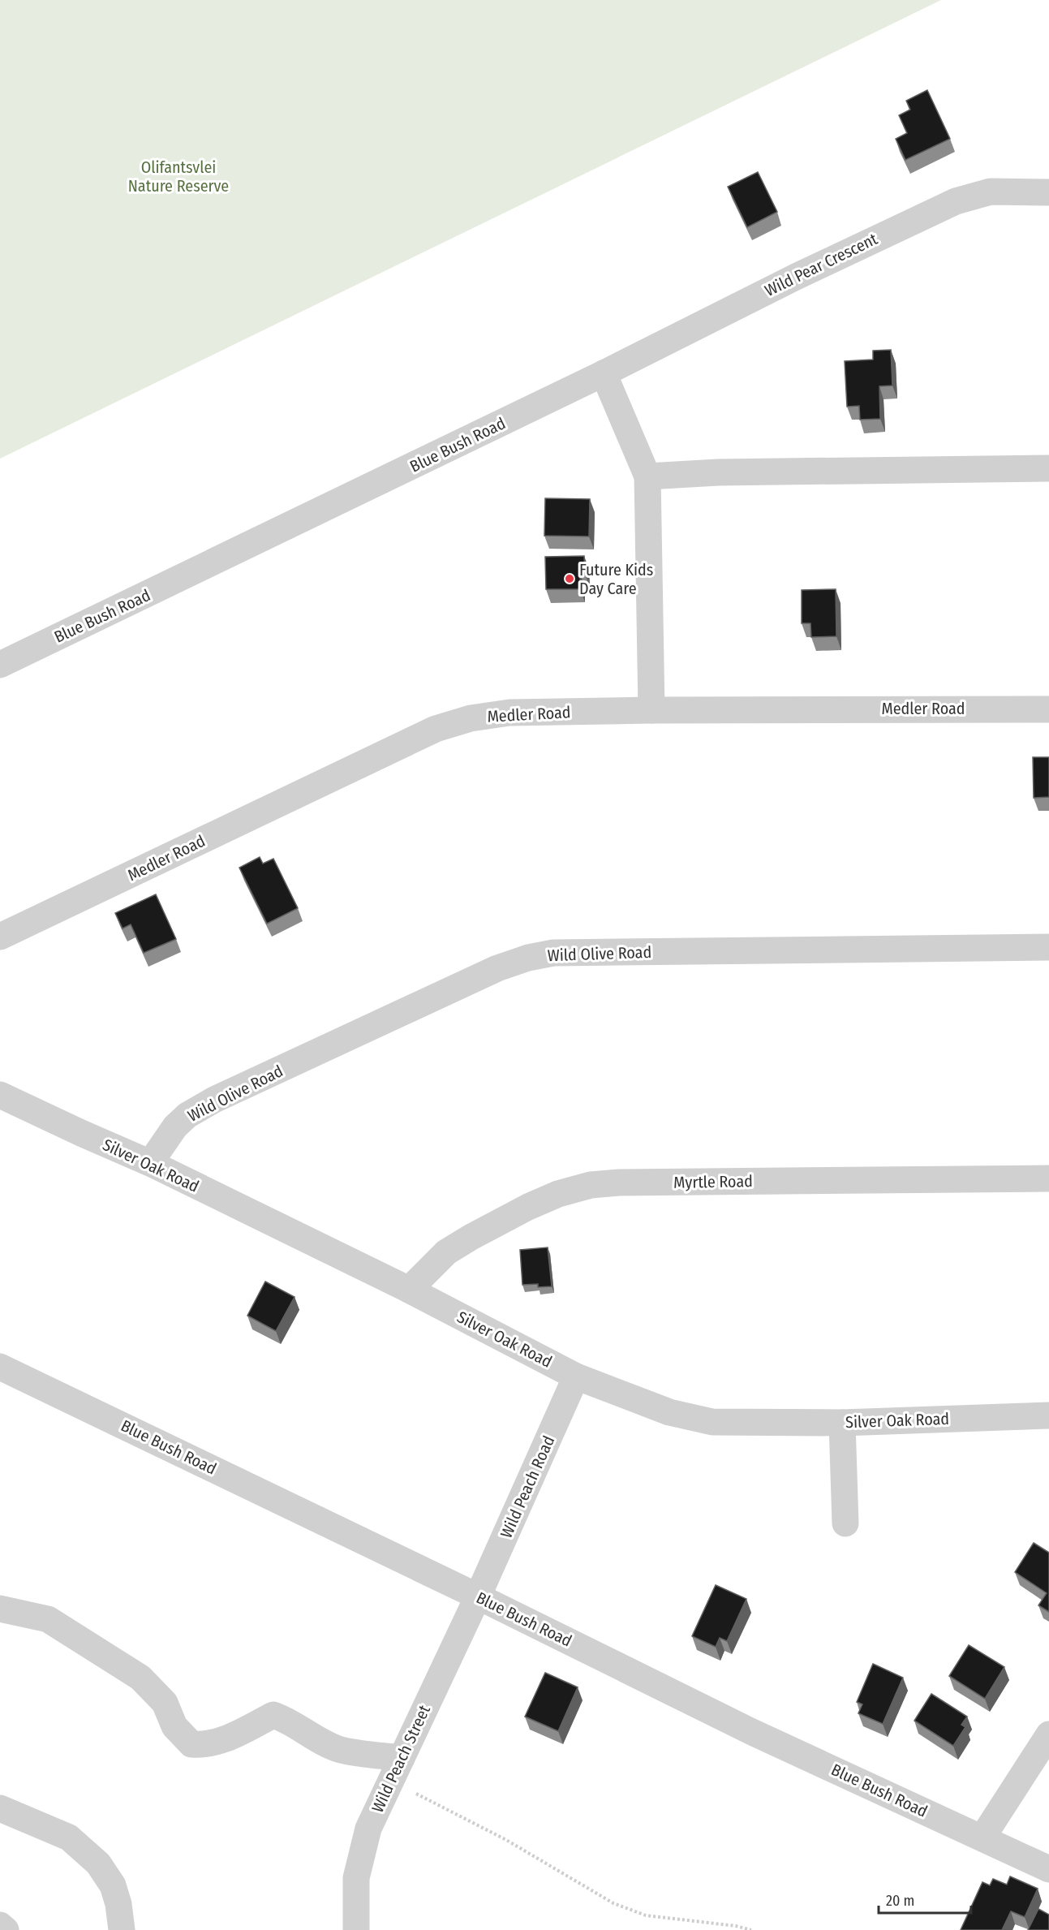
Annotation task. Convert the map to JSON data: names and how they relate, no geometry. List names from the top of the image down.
{
  "streets": {
    "street": [
      "Wild Pear Crescent",
      "Blue Bush Road",
      "Medler Road",
      "Wild Olive Road",
      "Silver Oak Road",
      "Myrtle Road",
      "Wild Peach Road",
      "Wild Peach Street"
    ]
  },
  "crossings": [
    ["Wild Pear Crescent", "Blue Bush Road"],
    ["Blue Bush Road", "Wild Peach Road"],
    ["Blue Bush Road", "Wild Peach Street"],
    ["Wild Olive Road", "Silver Oak Road"],
    ["Silver Oak Road", "Myrtle Road"],
    ["Silver Oak Road", "Wild Peach Road"],
    ["Wild Peach Road", "Wild Peach Street"]
  ],
  "parks": ["Olifantsvlei Nature Reserve"],
  "places": ["Future Kids Day Care"],
  "scale_bar": "20 m"
}
